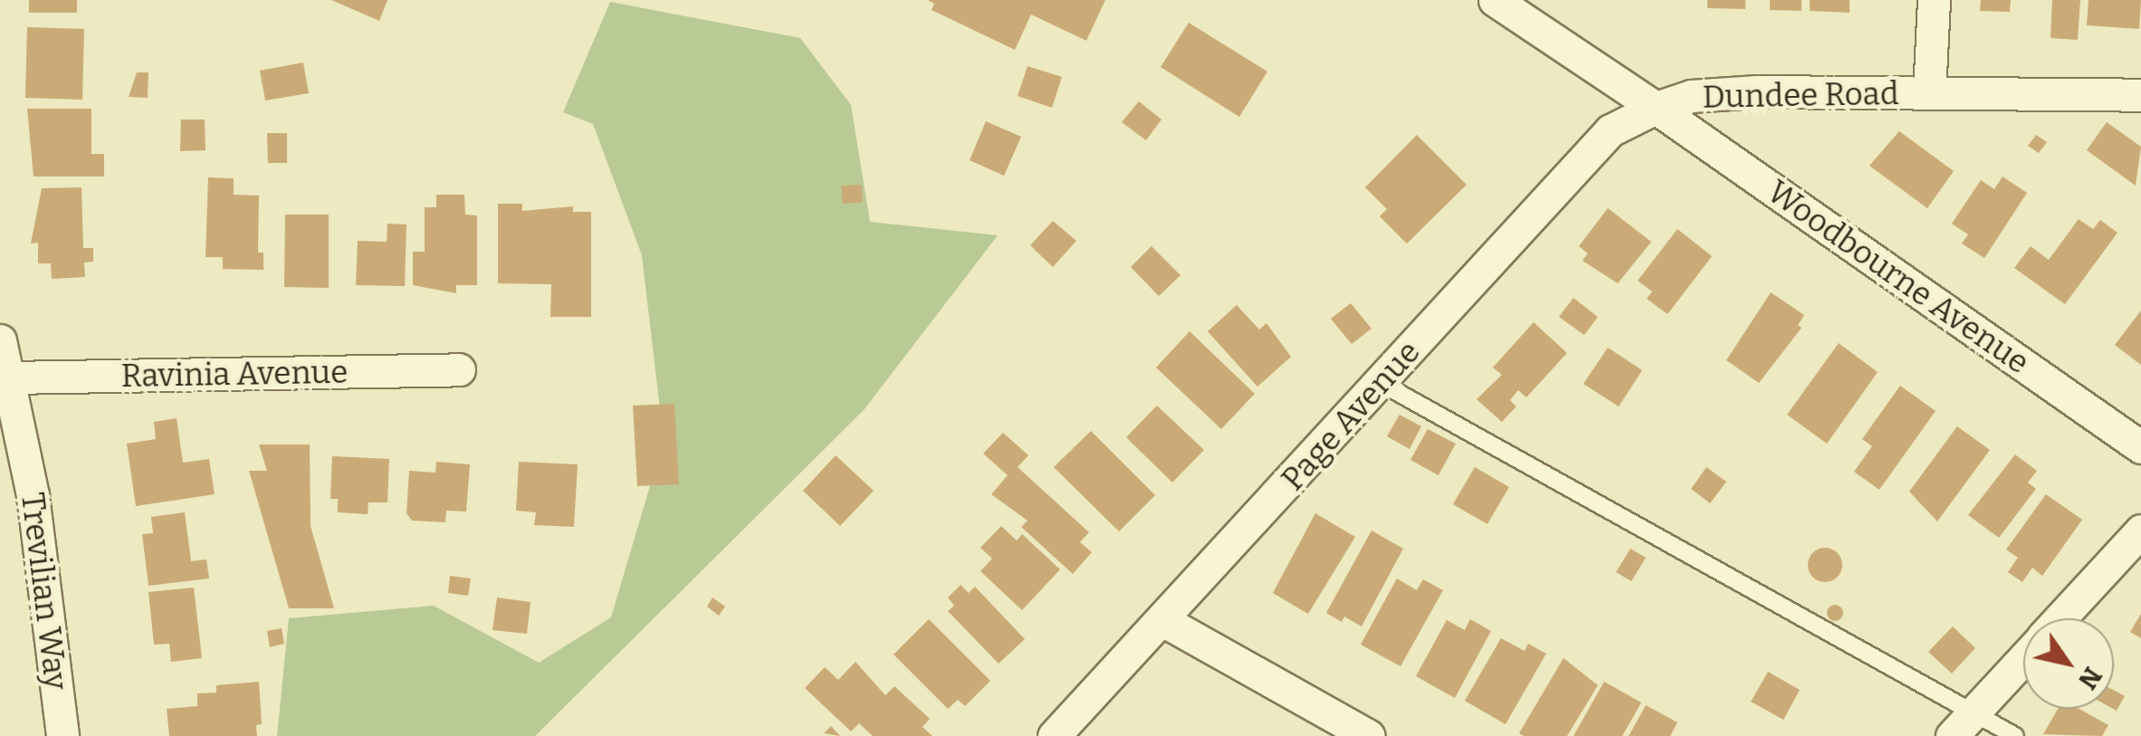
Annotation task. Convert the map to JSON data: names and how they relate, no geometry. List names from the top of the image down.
{
  "streets": {
    "street": [
      "Dundee Road",
      "Woodbourne Avenue",
      "Ravinia Avenue",
      "Page Avenue",
      "Trevilian Way"
    ]
  },
  "crossings": [
    ["Dundee Road", "Woodbourne Avenue"],
    ["Dundee Road", "Page Avenue"],
    ["Woodbourne Avenue", "Page Avenue"],
    ["Ravinia Avenue", "Trevilian Way"]
  ],
  "north": "bottom right"
}
